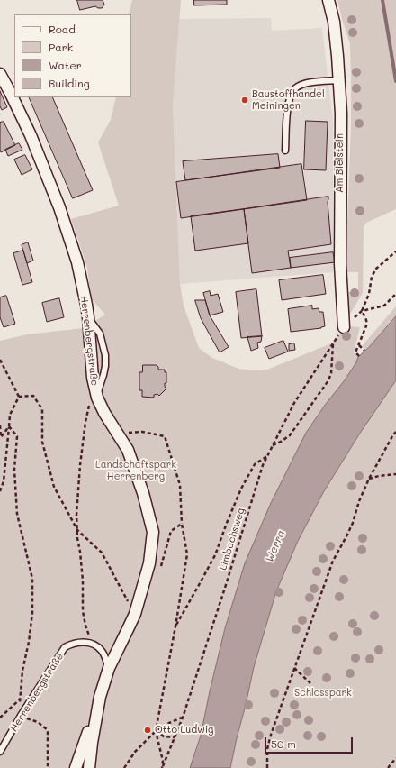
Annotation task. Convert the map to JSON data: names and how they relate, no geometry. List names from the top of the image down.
{
  "streets": {
    "street": ["Am Bielstein", "Herrenbergstraße"],
    "path": ["Limbachsweg"]
  },
  "crossings": [
    ["Am Bielstein", "Limbachsweg"]
  ],
  "water": ["Werra"],
  "parks": ["Landschaftspark Herrenberg", "Schlosspark"],
  "places": ["Baustoffhandel Meiningen", "Otto Ludwig"],
  "legend": [
    "Road",
    "Park",
    "Water",
    "Building"
  ],
  "scale_bar": "50 m"
}
